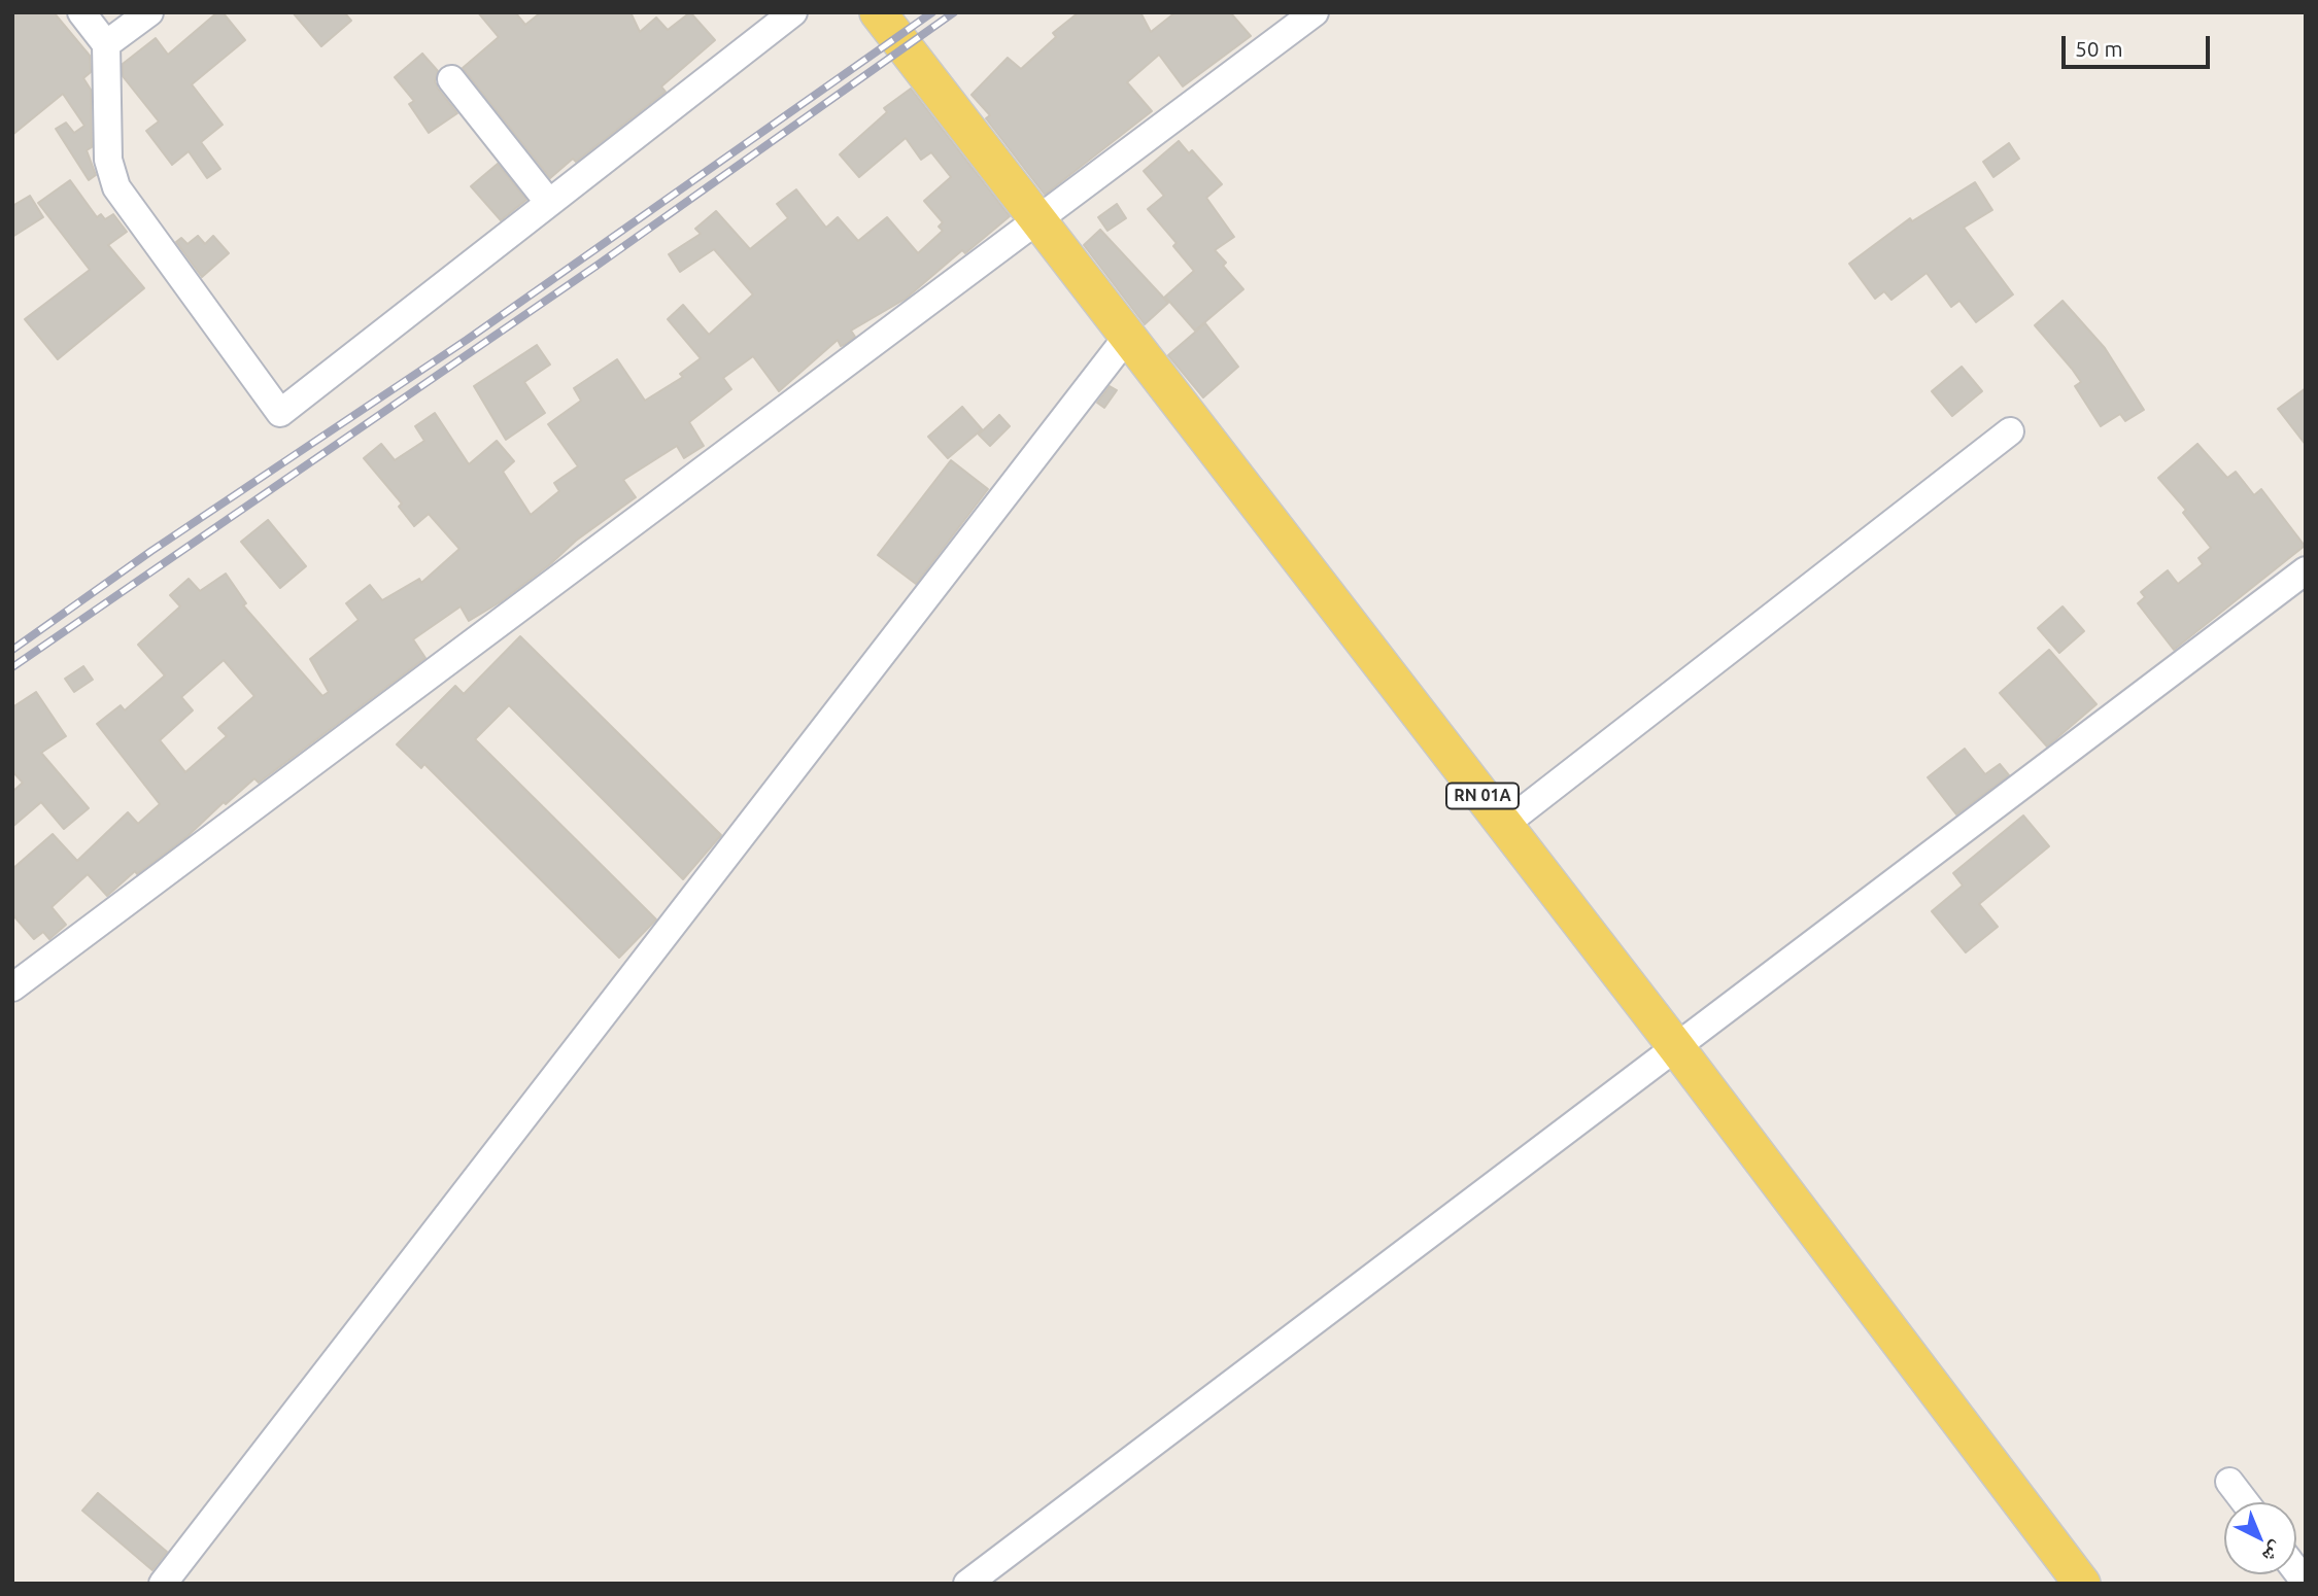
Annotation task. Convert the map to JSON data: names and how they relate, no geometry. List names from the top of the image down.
{
  "streets": {
    "main road": ["RN 01A"]
  },
  "scale_bar": "50 m",
  "north": "bottom right"
}
